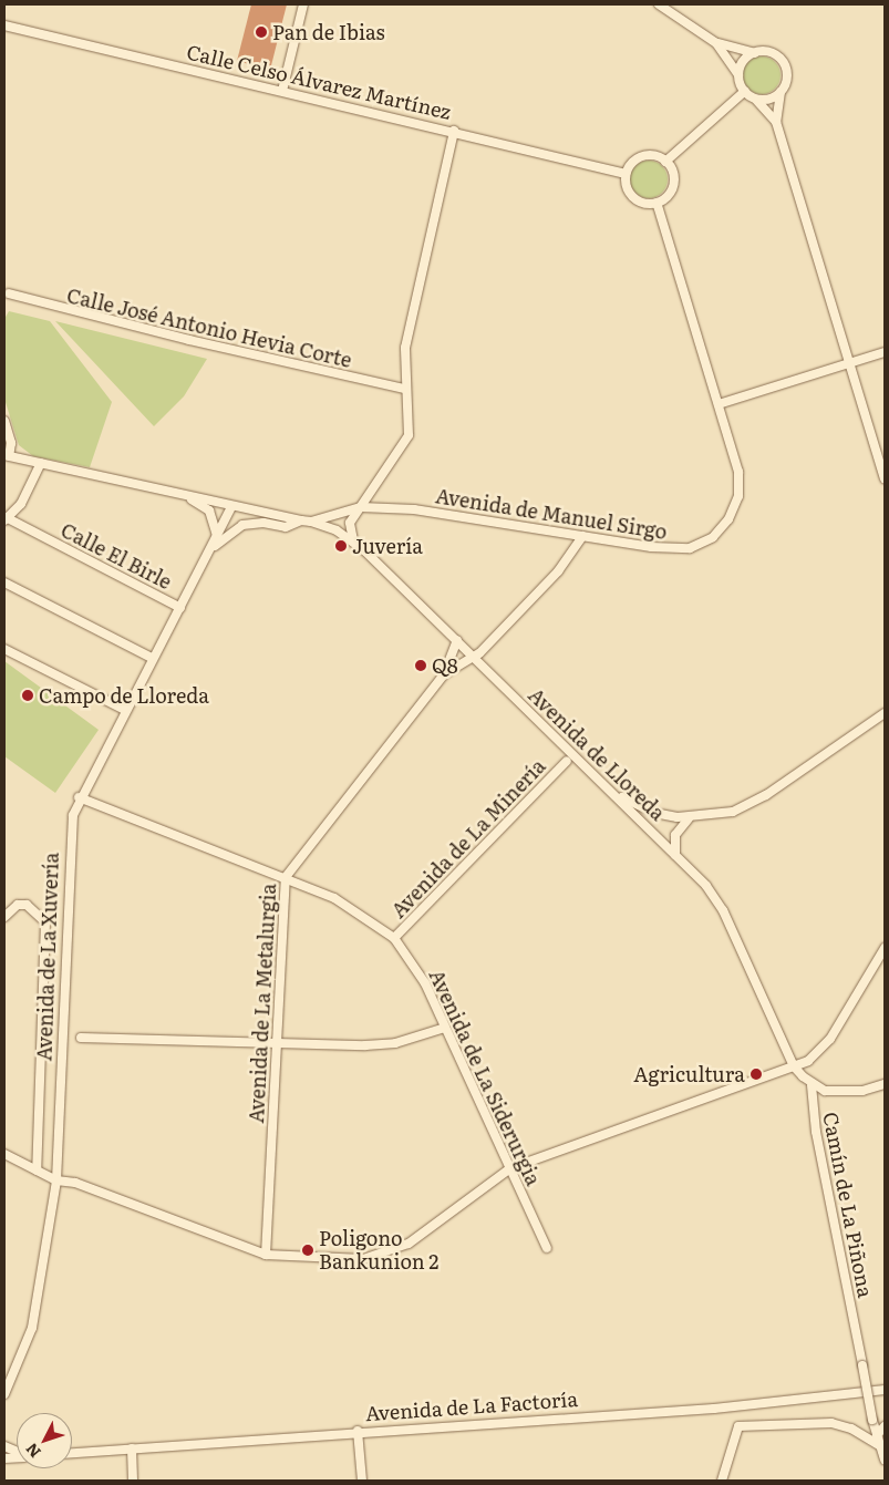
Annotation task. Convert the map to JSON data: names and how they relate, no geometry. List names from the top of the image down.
{
  "streets": {
    "street": [
      "Calle Celso Álvarez Martínez",
      "Calle José Antonio Hevia Corte",
      "Avenida de Manuel Sirgo",
      "Calle El Birle",
      "Avenida de Lloreda",
      "Avenida de La Minería",
      "Avenida de La Xuvería",
      "Avenida de La Metalurgia",
      "Avenida de La Siderurgia",
      "Camín de La Piñona",
      "Avenida de La Factoría"
    ]
  },
  "crossings": [
    ["Calle Celso Álvarez Martínez", "Avenida de Manuel Sirgo"],
    ["Avenida de Manuel Sirgo", "Avenida de Lloreda"],
    ["Avenida de Manuel Sirgo", "Avenida de La Xuvería"],
    ["Calle El Birle", "Avenida de La Xuvería"],
    ["Avenida de Lloreda", "Camín de La Piñona"],
    ["Avenida de La Minería", "Avenida de La Siderurgia"],
    ["Avenida de La Xuvería", "Avenida de La Siderurgia"],
    ["Avenida de La Metalurgia", "Avenida de La Siderurgia"]
  ],
  "places": [
    "Pan de Ibias",
    "Juvería",
    "Q8",
    "Campo de Lloreda",
    "Agricultura",
    "Poligono Bankunion 2"
  ],
  "north": "bottom left"
}
